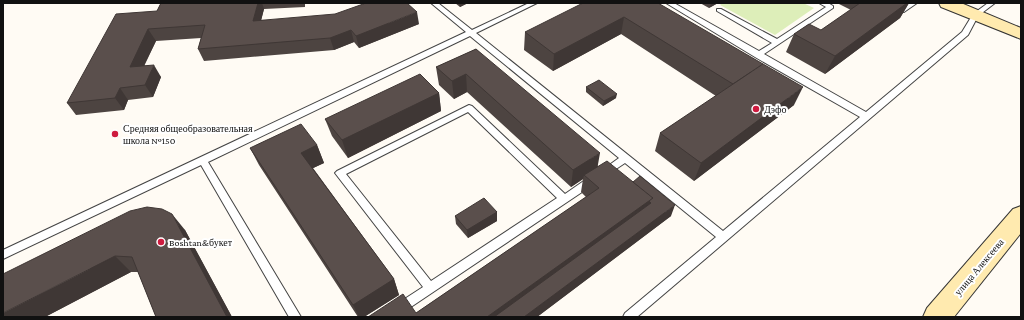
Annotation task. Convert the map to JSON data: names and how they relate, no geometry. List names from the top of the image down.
{
  "streets": {
    "street": ["улица Алексеева"]
  },
  "places": ["Дэфо", "Средняя общеобразовательная школа №150", "Boshtan&букет"]
}
